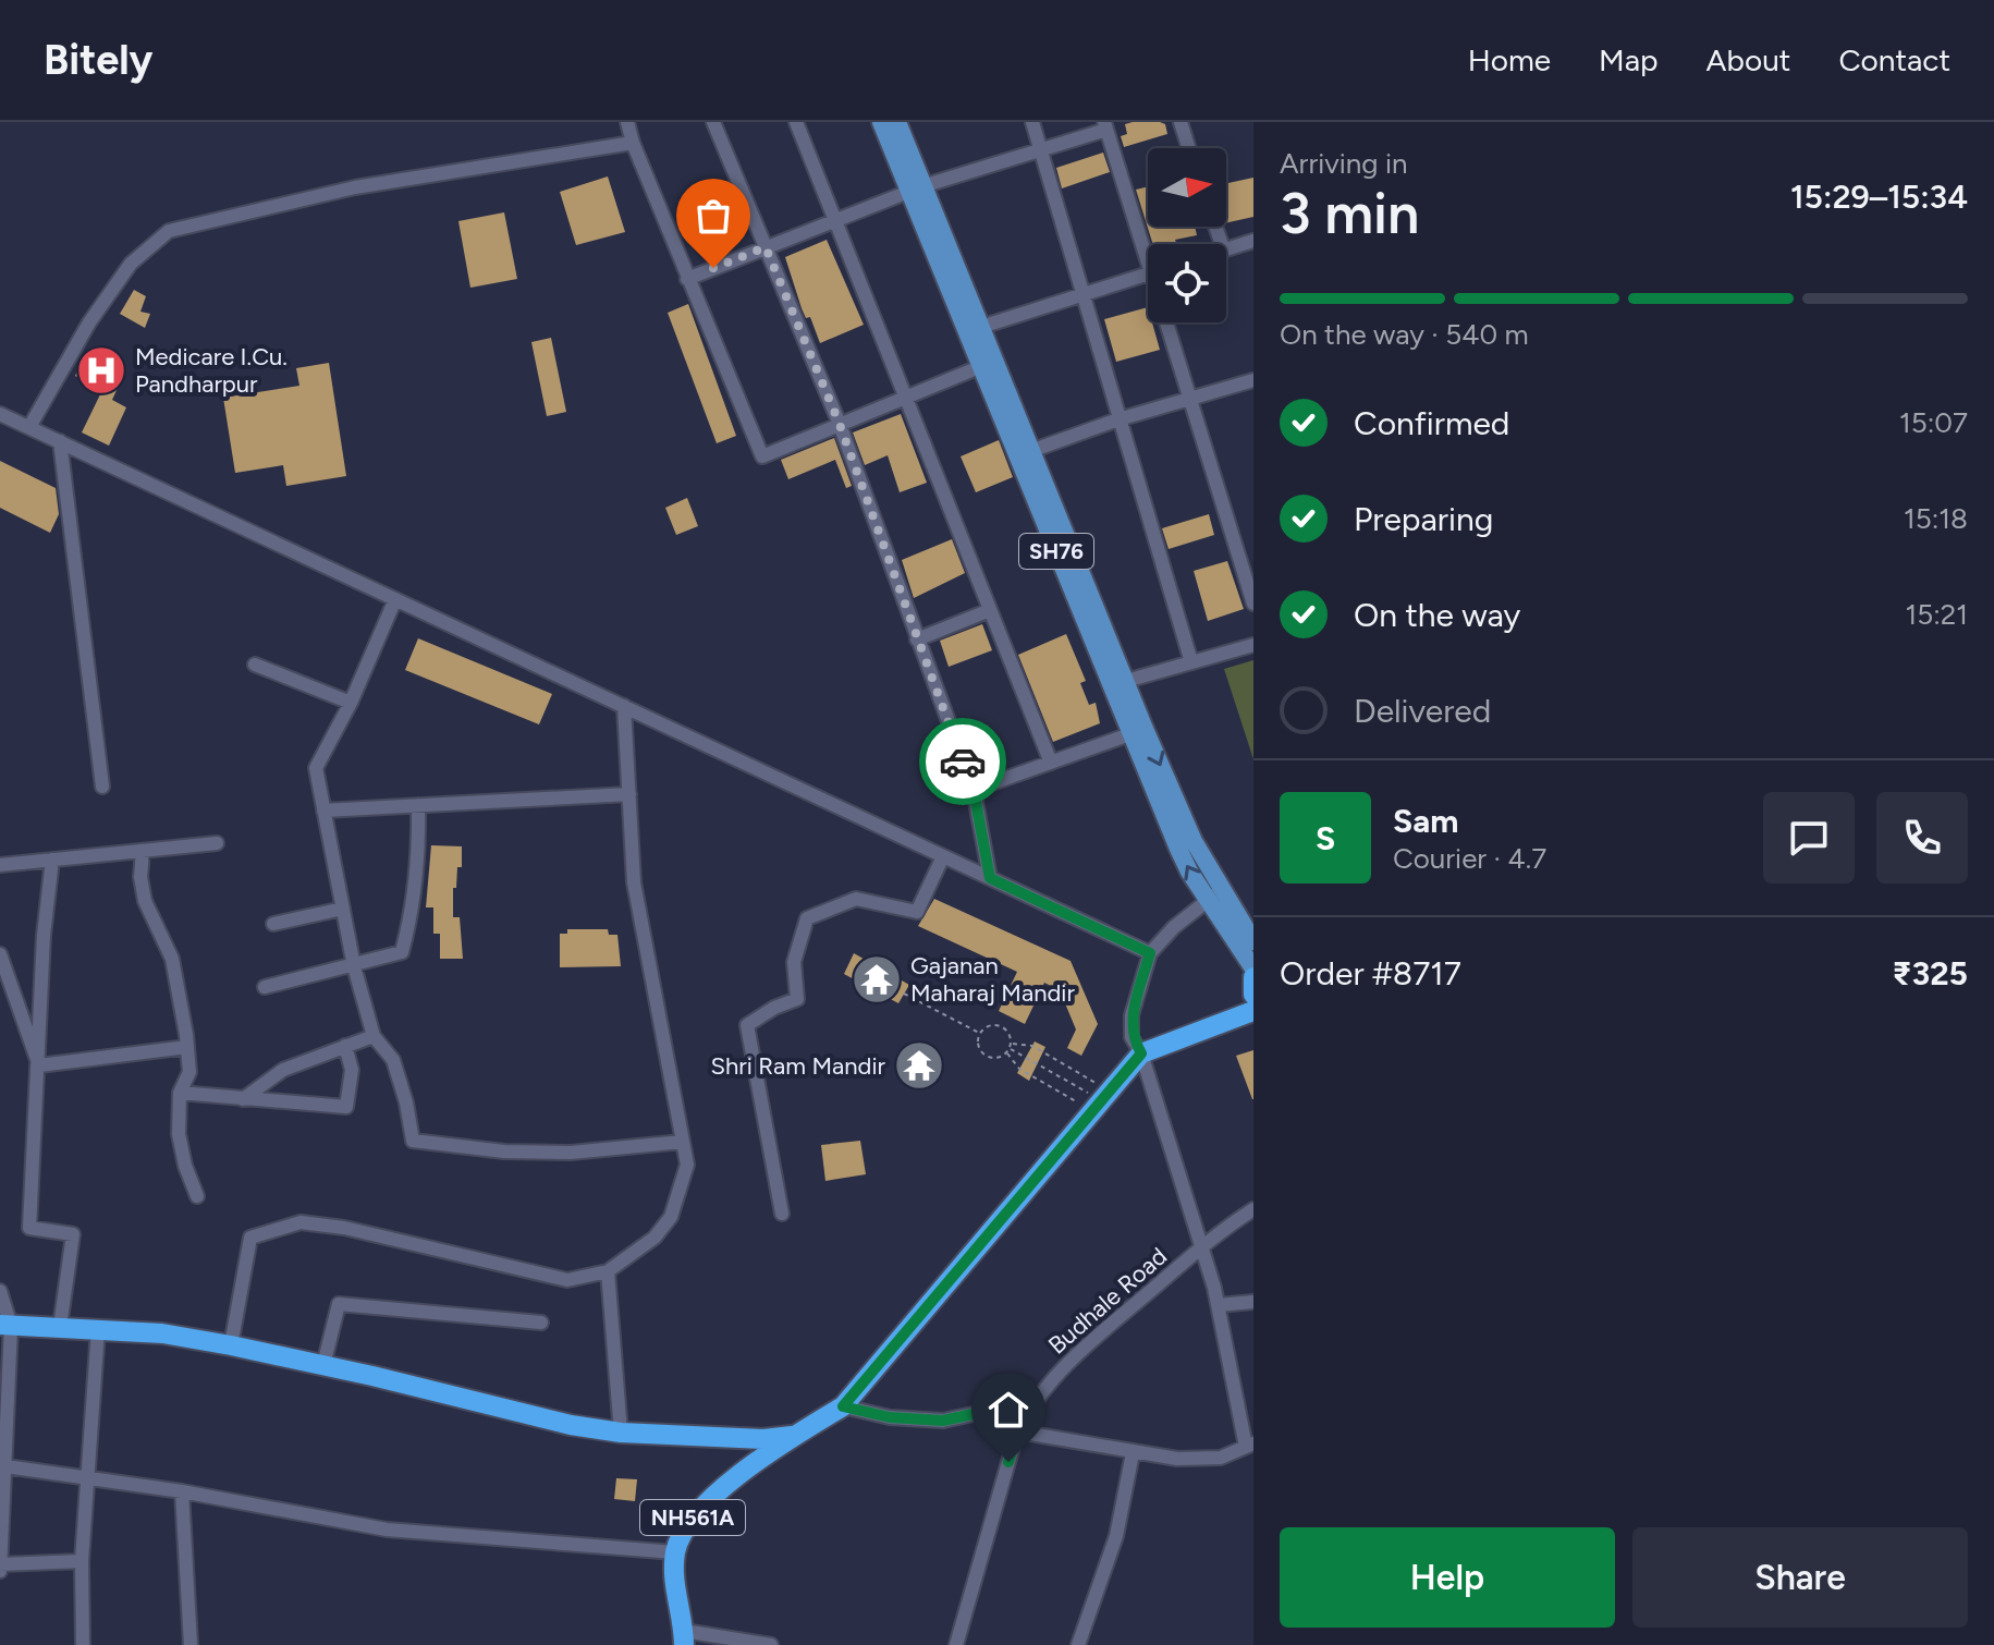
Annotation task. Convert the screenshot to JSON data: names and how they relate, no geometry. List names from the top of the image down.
{
  "streets": {
    "highway": ["NH561A"],
    "main road": ["SH76"],
    "street": ["Budhale Road"]
  },
  "places": {
    "hospital": ["Medicare I.Cu. Pandharpur"],
    "temple": ["Gajanan Maharaj Mandir", "Shri Ram Mandir"]
  },
  "north": "right",
  "page": {
    "header": "Bitely",
    "nav": [
      "Home",
      "Map",
      "About",
      "Contact"
    ],
    "heading": ["3 min", "Arriving in", "15:29–15:34"],
    "panel": [
      "Sam",
      "Courier · 4.7",
      "Order #8717",
      "₹325"
    ],
    "bar": "On the way · 540 m",
    "list": [
      ["Confirmed", "15:07"],
      ["Preparing", "15:18"],
      ["On the way", "15:21"],
      "Delivered"
    ],
    "round": "S",
    "buttons": ["Help", "Share"]
  }
}
